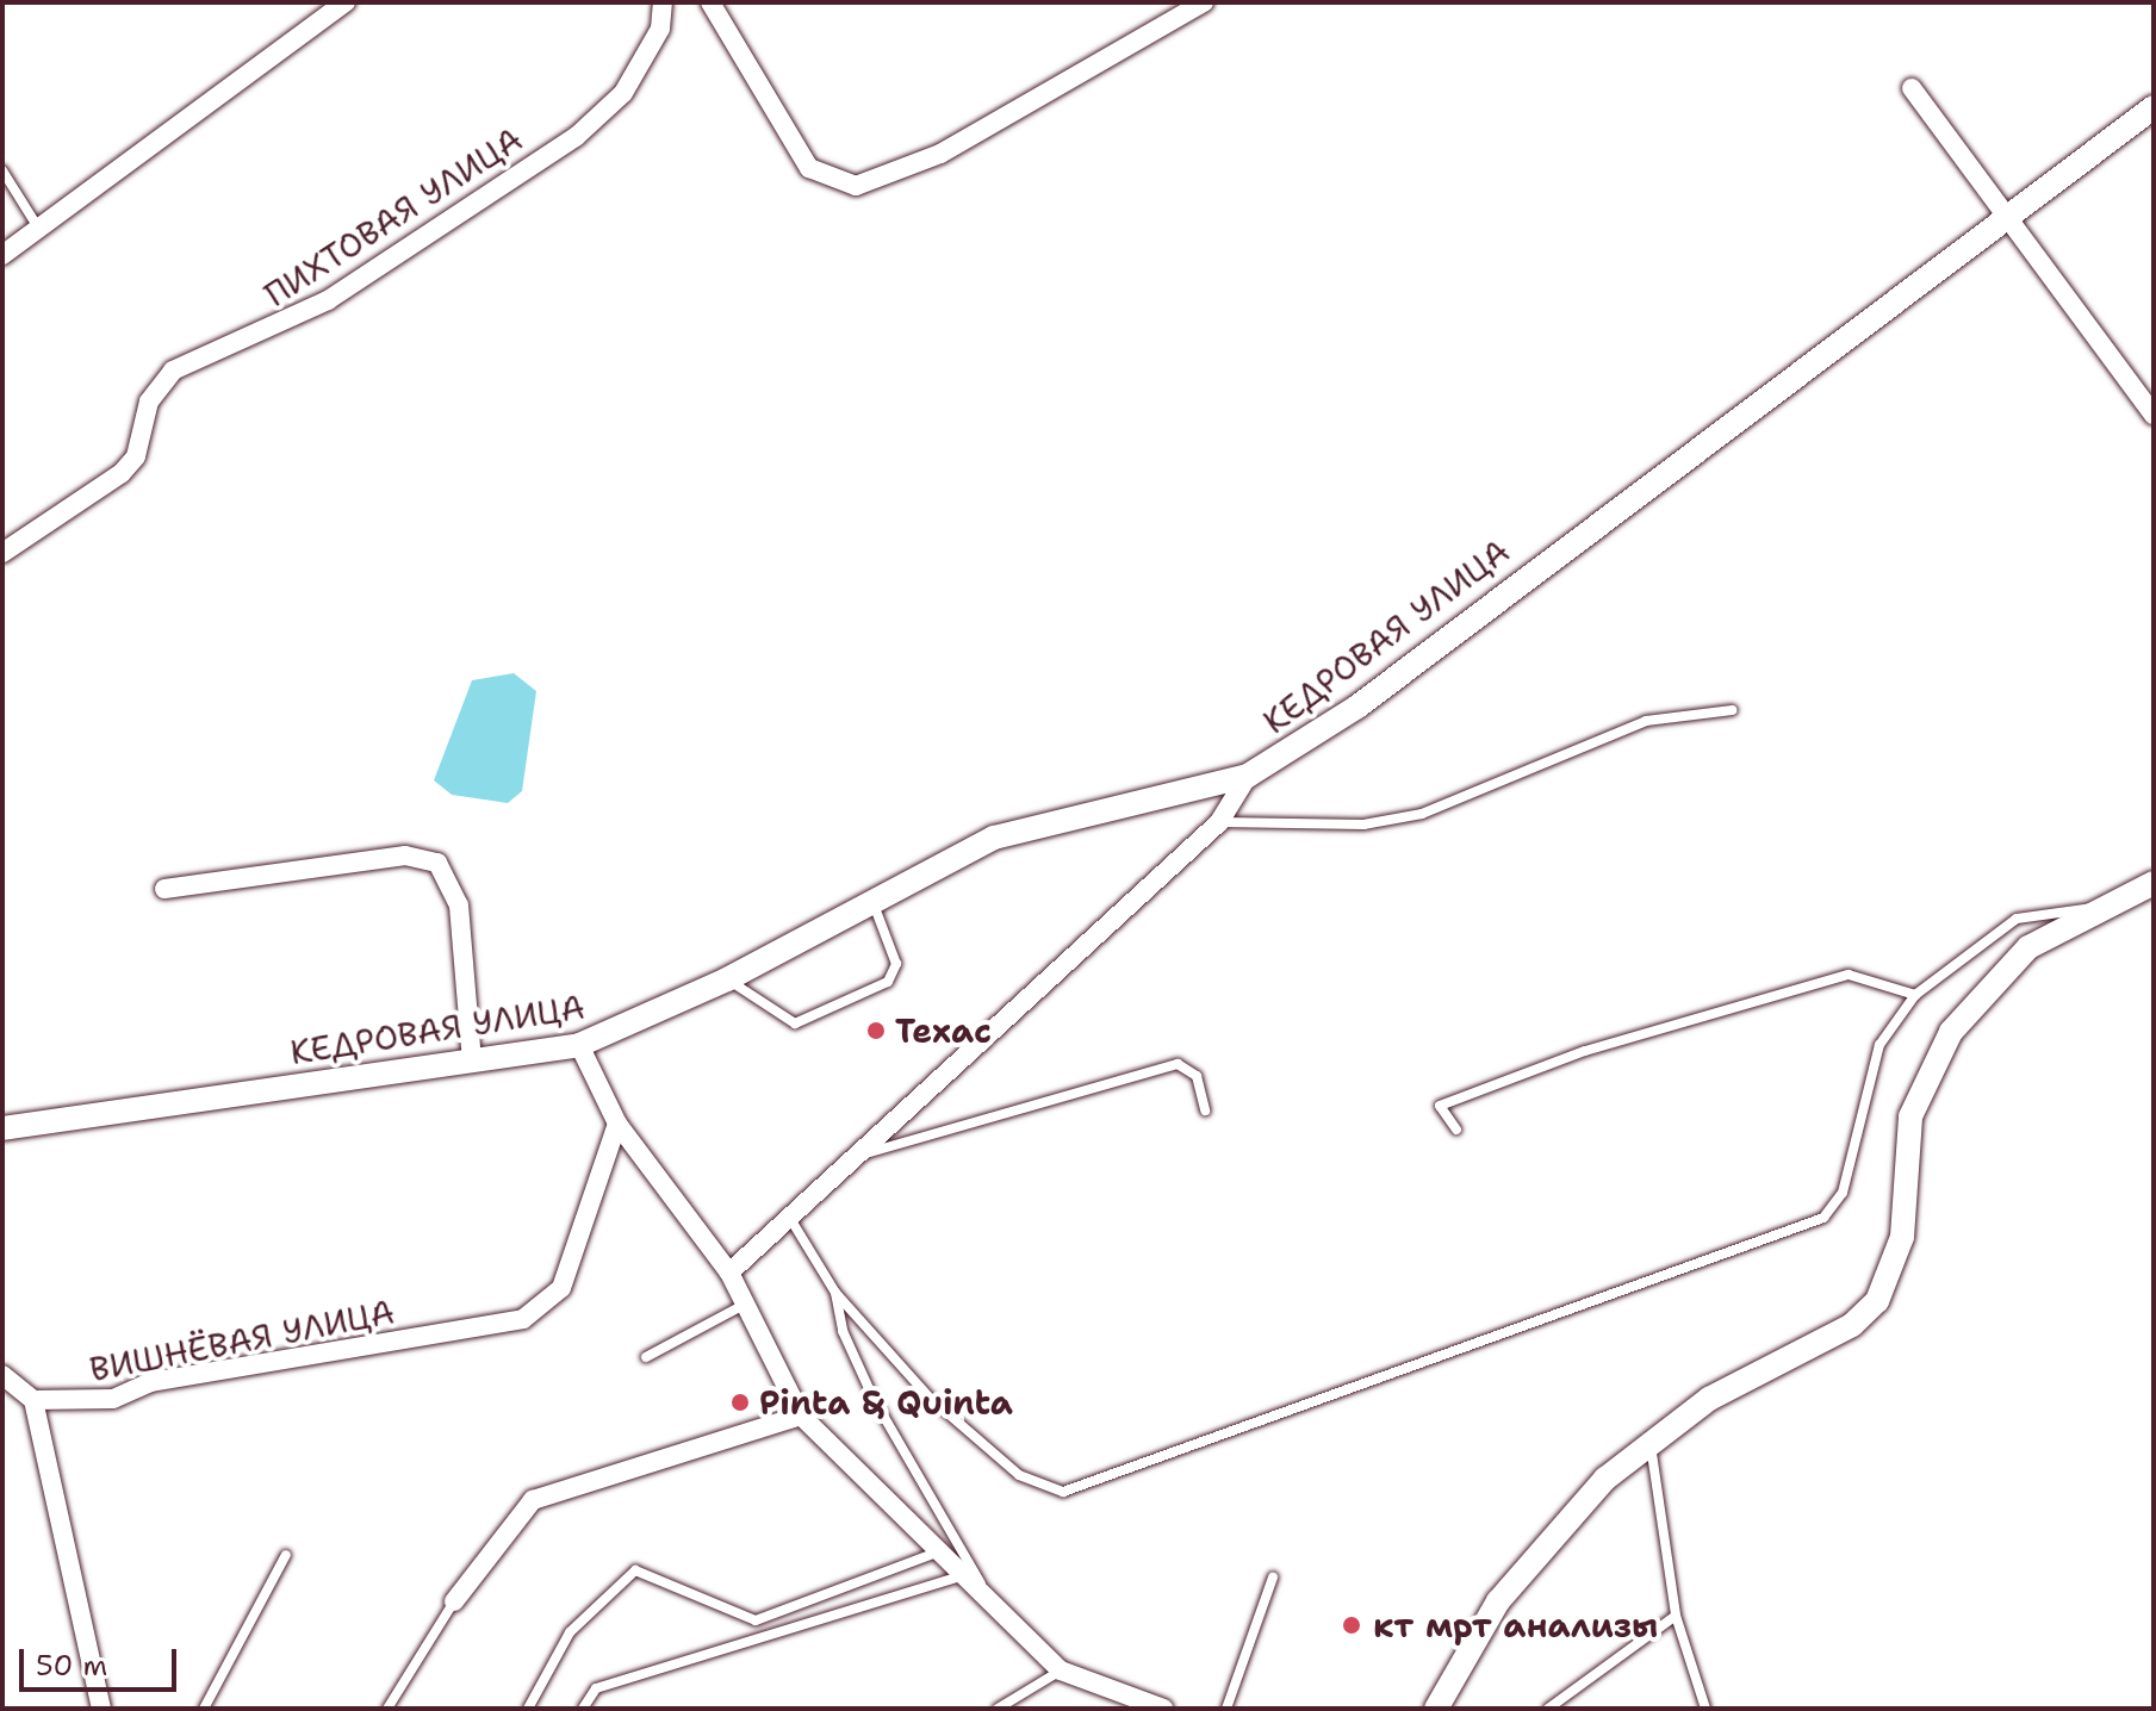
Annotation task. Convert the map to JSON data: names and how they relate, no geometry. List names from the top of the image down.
{
  "streets": {
    "street": ["ПИХТОВАЯ УЛИЦА", "КЕДРОВАЯ УЛИЦА", "ВИШНЁВАЯ УЛИЦА"]
  },
  "places": ["Техас", "Pinta & Quinta", "кт мрт анализы"],
  "scale_bar": "50 m"
}
